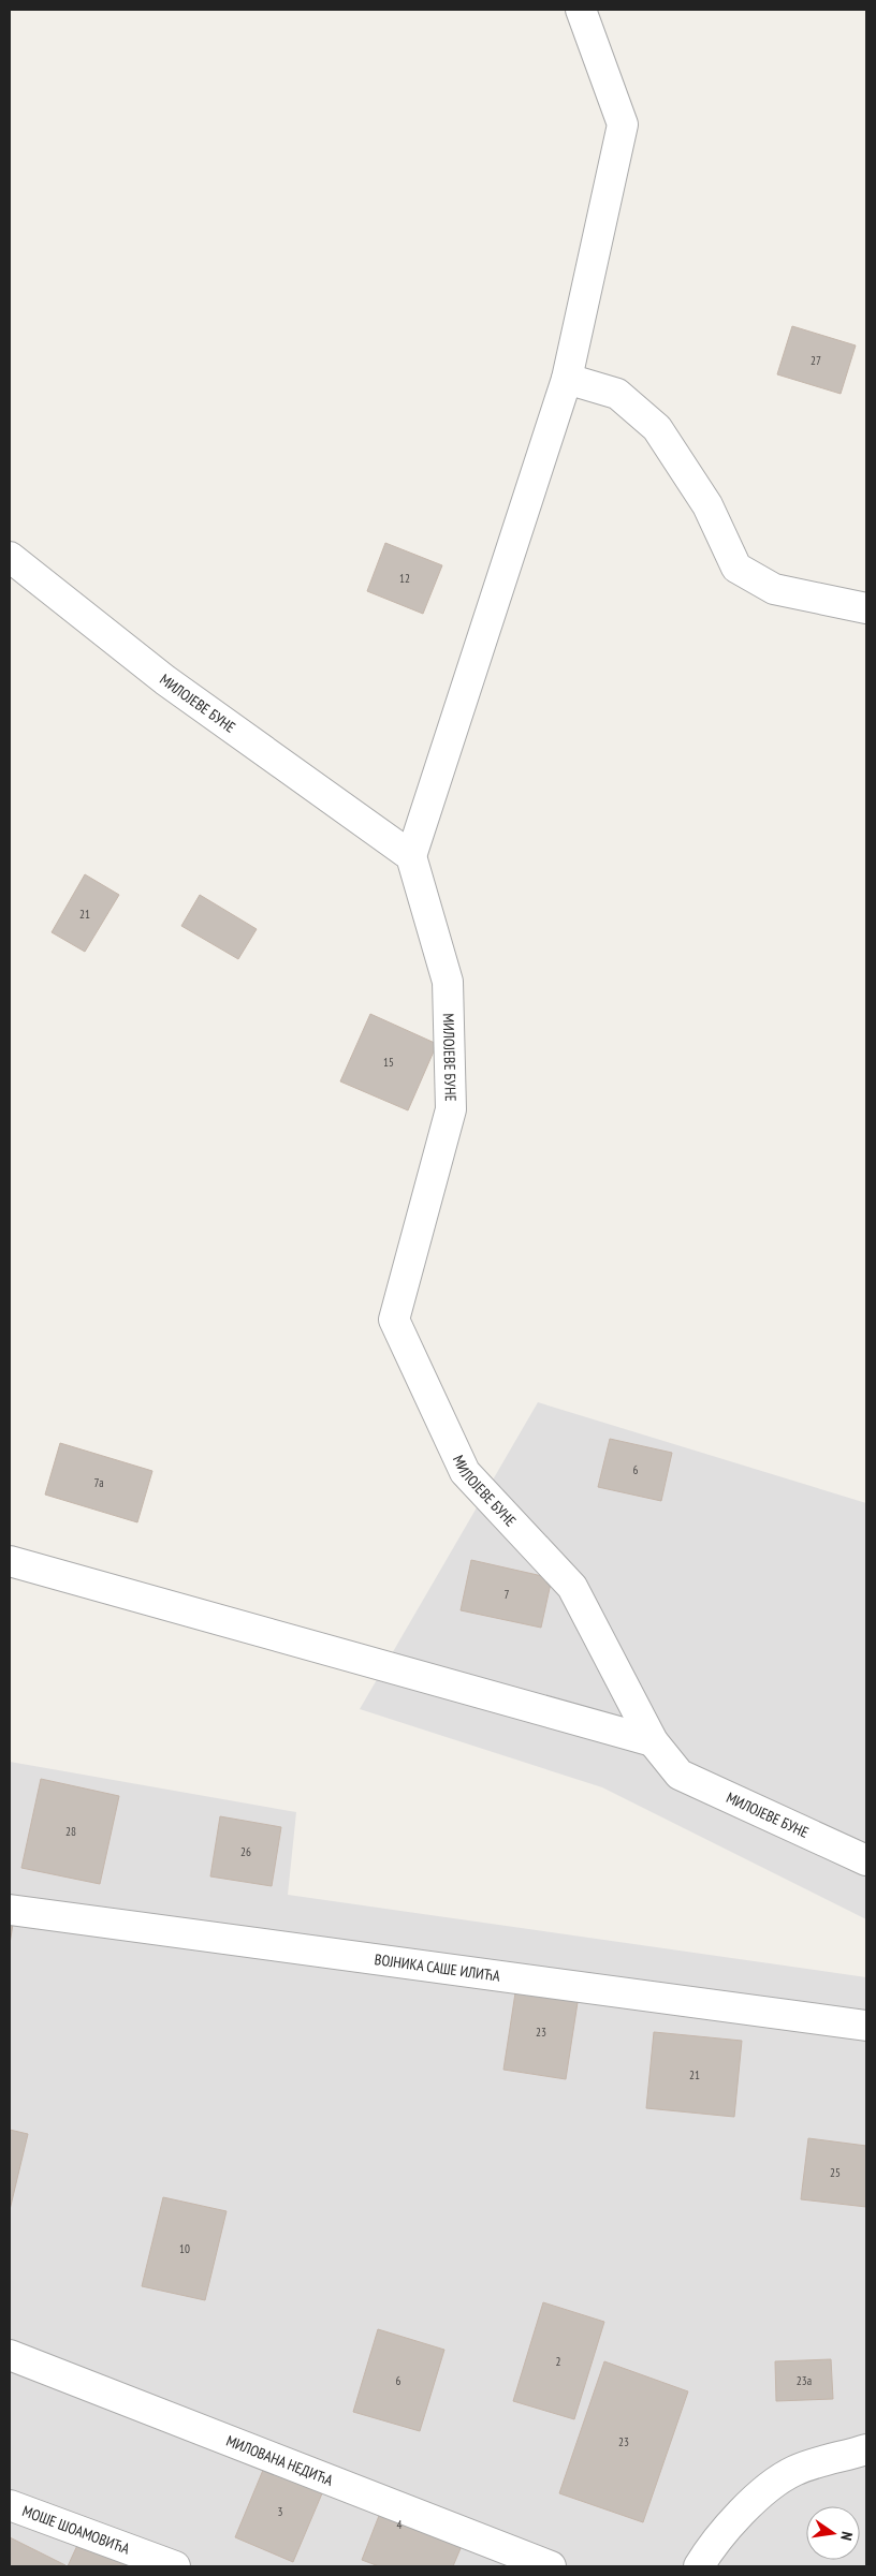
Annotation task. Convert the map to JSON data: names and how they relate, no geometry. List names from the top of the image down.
{
  "streets": {
    "street": [
      "МИЛОЈЕВЕ БУНЕ",
      "ВОЈНИКА САШЕ ИЛИЋА",
      "МИЛОВАНА НЕДИЋА",
      "МОШЕ ШОАМОВИЋА"
    ]
  },
  "house_numbers": [
    "27",
    "12",
    "21",
    "15",
    "6",
    "7a",
    "7",
    "28",
    "26",
    "23",
    "21",
    "25",
    "10",
    "2",
    "6",
    "23a",
    "23",
    "3",
    "4"
  ],
  "north": "right"
}
